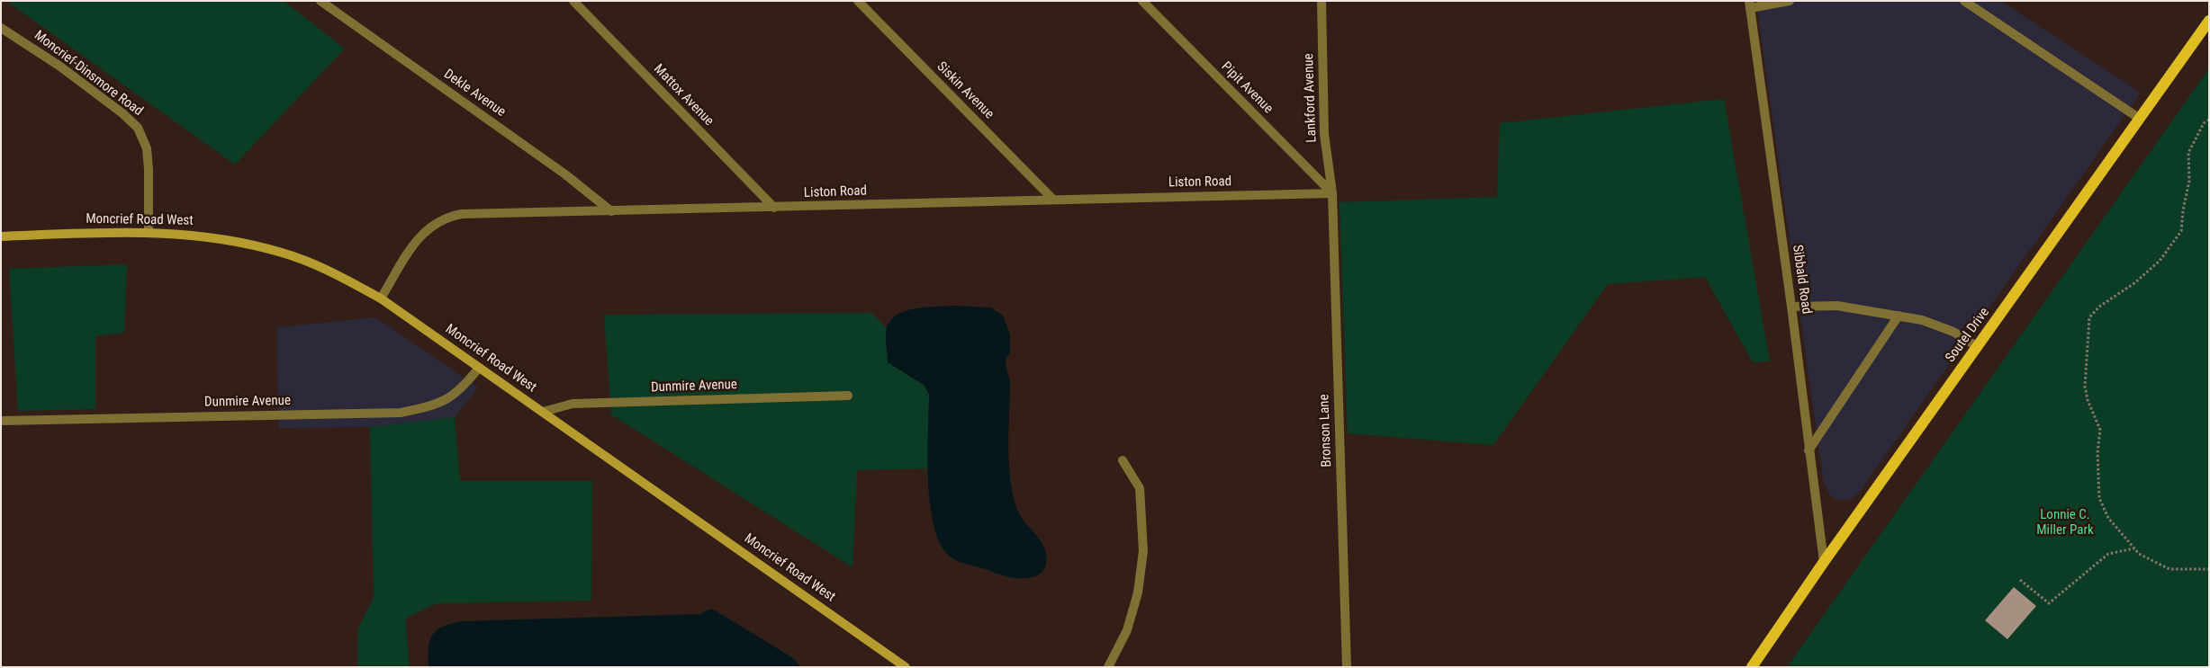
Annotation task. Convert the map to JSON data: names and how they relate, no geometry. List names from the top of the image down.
{
  "streets": {
    "main road": ["Moncrief Road West", "Soutel Drive"],
    "street": [
      "Moncrief-Dinsmore Road",
      "Pipit Avenue",
      "Siskin Avenue",
      "Dekle Avenue",
      "Mattox Avenue",
      "Lankford Avenue",
      "Liston Road",
      "Sibbald Road",
      "Dunmire Avenue",
      "Bronson Lane"
    ]
  },
  "crossings": [
    ["Moncrief-Dinsmore Road", "Moncrief Road West"],
    ["Pipit Avenue", "Lankford Avenue"],
    ["Pipit Avenue", "Liston Road"],
    ["Pipit Avenue", "Bronson Lane"],
    ["Siskin Avenue", "Liston Road"],
    ["Dekle Avenue", "Liston Road"],
    ["Mattox Avenue", "Liston Road"],
    ["Lankford Avenue", "Liston Road"],
    ["Lankford Avenue", "Bronson Lane"],
    ["Liston Road", "Moncrief Road West"],
    ["Liston Road", "Bronson Lane"],
    ["Moncrief Road West", "Dunmire Avenue"],
    ["Sibbald Road", "Soutel Drive"]
  ],
  "parks": ["Lonnie C. Miller Park"]
}
